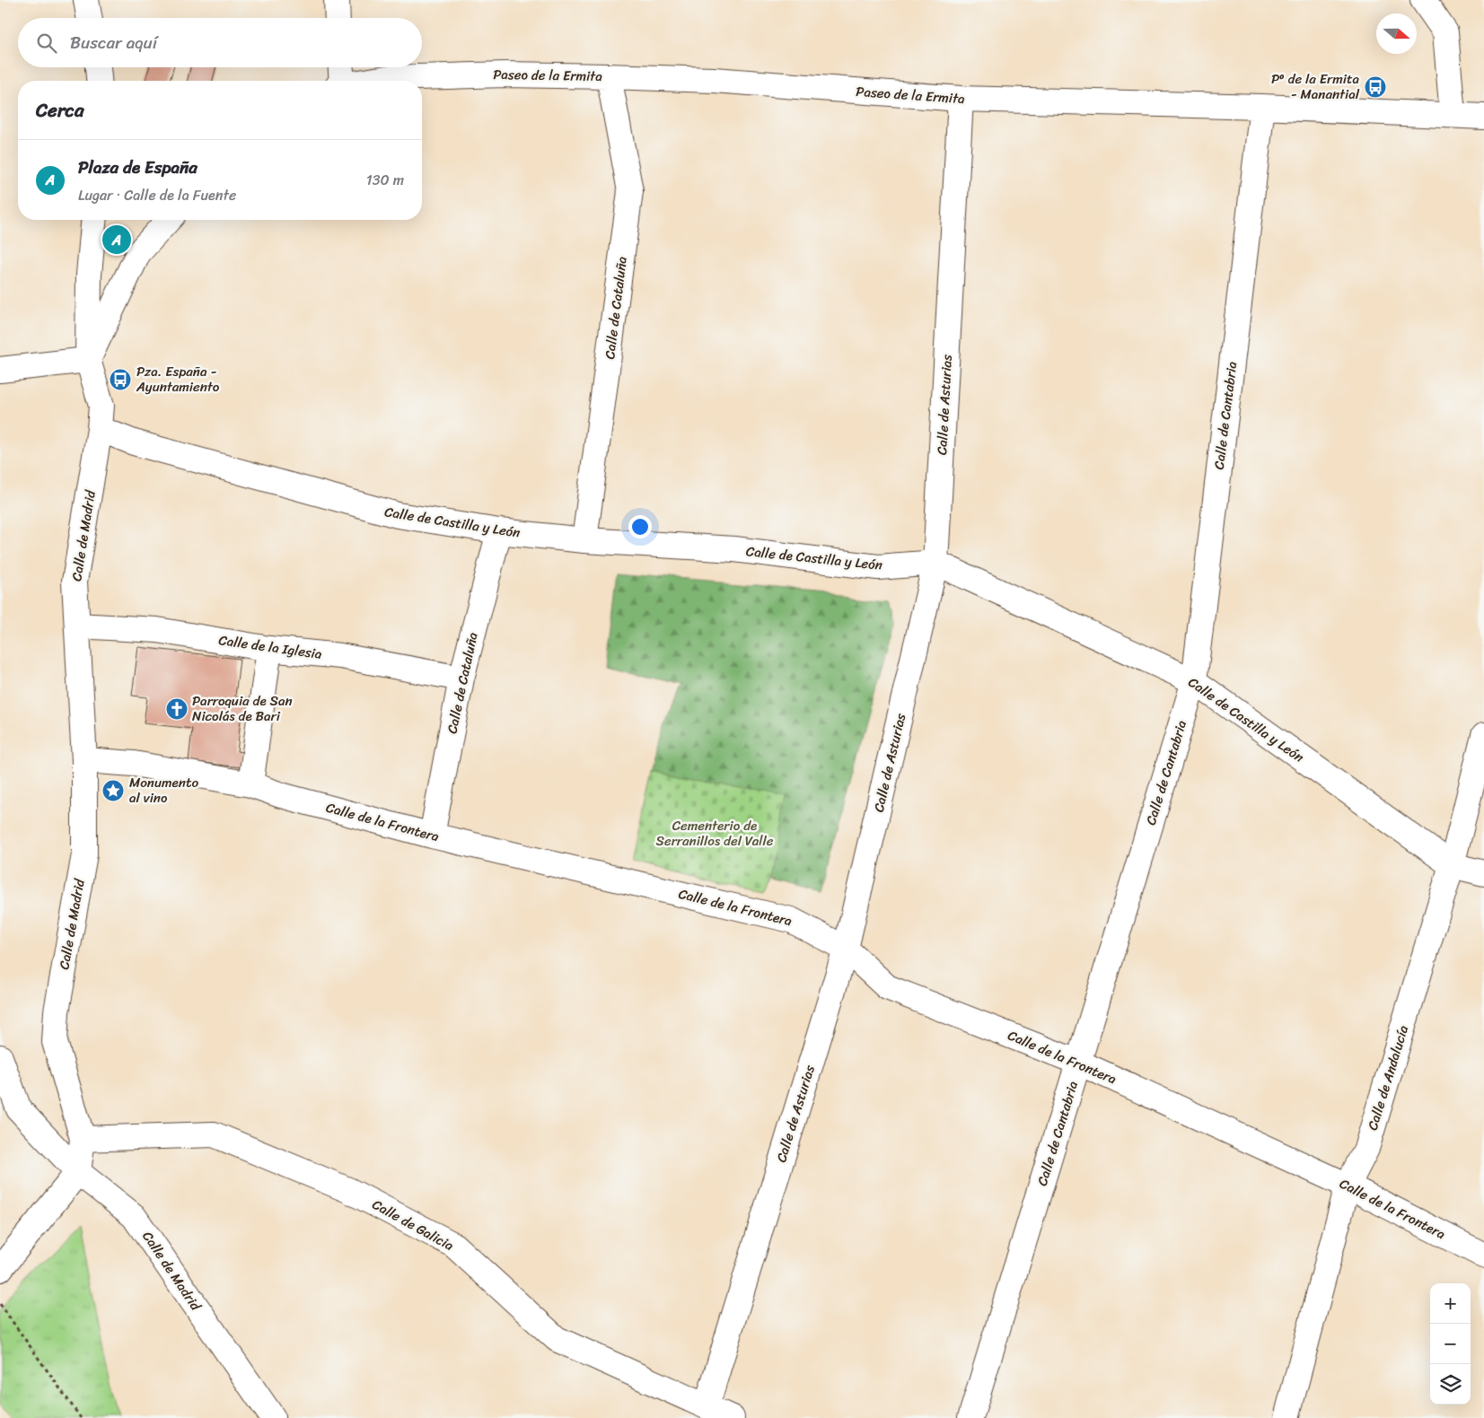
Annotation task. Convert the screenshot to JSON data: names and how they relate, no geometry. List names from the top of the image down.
{
  "streets": {
    "street": [
      "Paseo de la Ermita",
      "Calle de Cataluña",
      "Calle de Asturias",
      "Calle de Cantabria",
      "Calle de Castilla y León",
      "Calle de Madrid",
      "Calle de la Iglesia",
      "Calle de la Frontera",
      "Calle de Andalucía",
      "Calle de Galicia"
    ]
  },
  "crossings": [
    ["Paseo de la Ermita", "Calle de Cataluña"],
    ["Paseo de la Ermita", "Calle de Asturias"],
    ["Paseo de la Ermita", "Calle de Cantabria"],
    ["Calle de Cataluña", "Calle de Castilla y León"],
    ["Calle de Cataluña", "Calle de la Iglesia"],
    ["Calle de Cataluña", "Calle de la Frontera"],
    ["Calle de Asturias", "Calle de Castilla y León"],
    ["Calle de Asturias", "Calle de la Frontera"],
    ["Calle de Asturias", "Calle de Galicia"],
    ["Calle de Cantabria", "Calle de Castilla y León"],
    ["Calle de Cantabria", "Calle de la Frontera"],
    ["Calle de Castilla y León", "Calle de Madrid"],
    ["Calle de Castilla y León", "Calle de Andalucía"],
    ["Calle de Madrid", "Calle de la Iglesia"],
    ["Calle de Madrid", "Calle de la Frontera"],
    ["Calle de Madrid", "Calle de Galicia"],
    ["Calle de la Frontera", "Calle de Andalucía"]
  ],
  "parks": ["Cementerio de Serranillos del Valle"],
  "places": {
    "bus stop": ["Pº de la Ermita - Manantial", "Pza. España - Ayuntamiento"],
    "church": ["Parroquia de San Nicolás de Bari"],
    "place": ["Monumento al vino"]
  },
  "north": "right",
  "page": {
    "search": "Buscar aquí",
    "heading": "Cerca",
    "list": [
      {
        "mark": "A",
        "name": "Plaza de España",
        "note": "Lugar · Calle de la Fuente",
        "value": "130 m"
      }
    ],
    "pins": "A",
    "map_buttons": ["+", "−"]
  }
}
